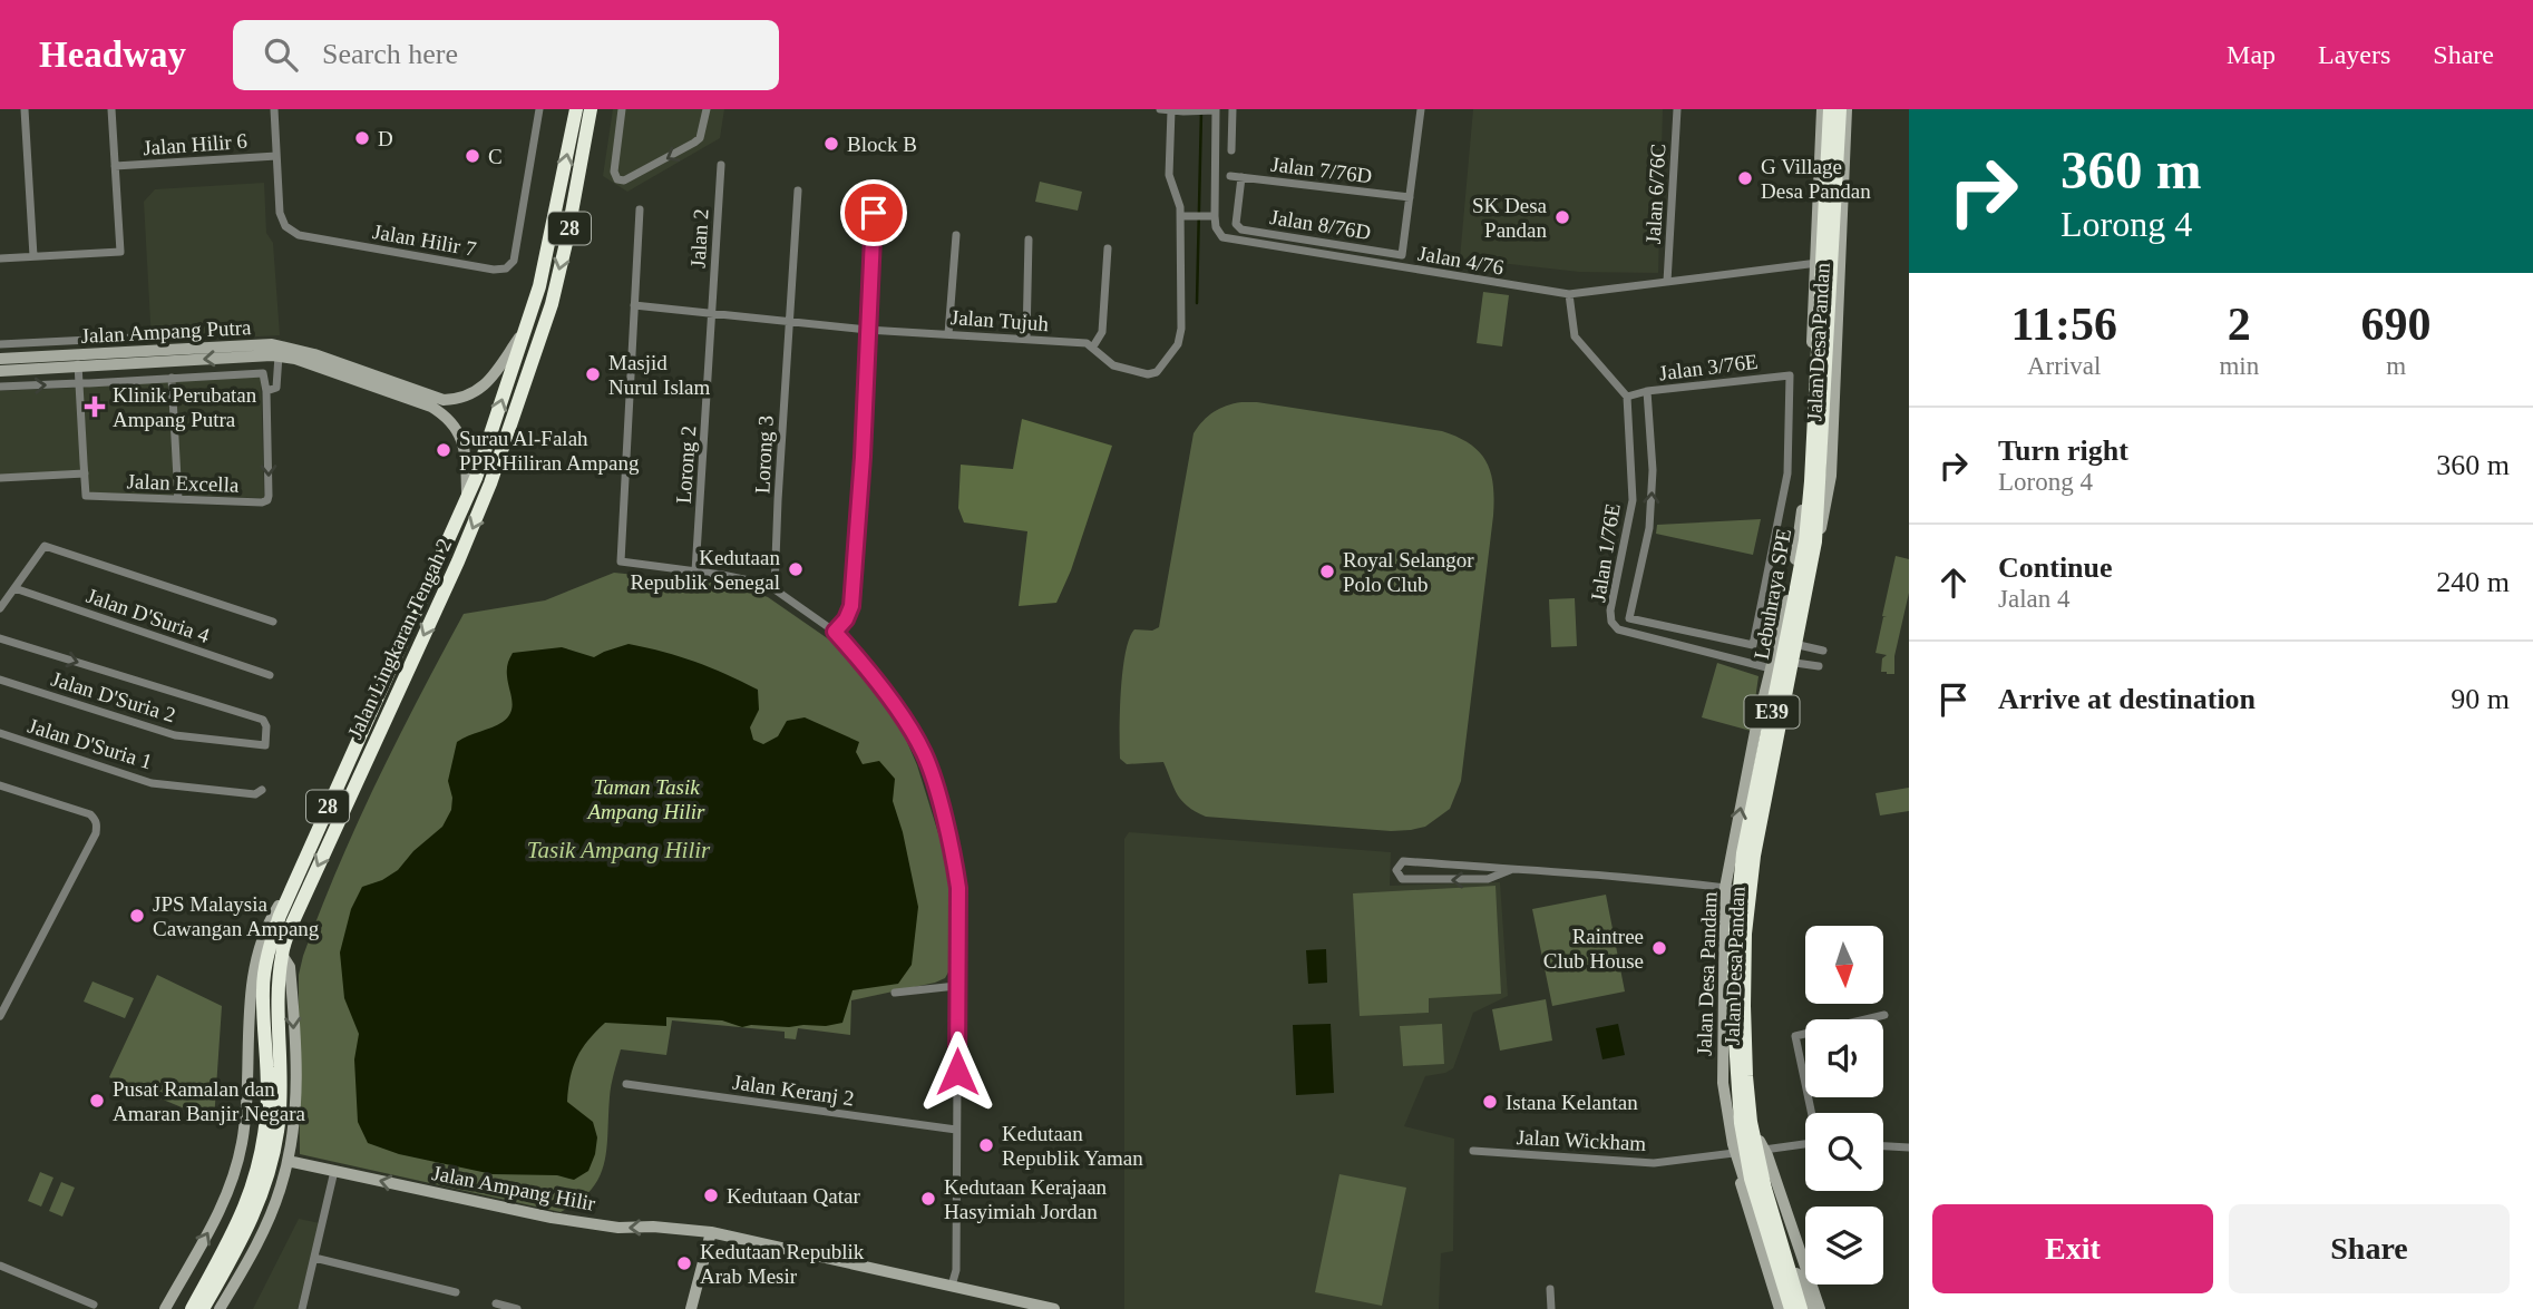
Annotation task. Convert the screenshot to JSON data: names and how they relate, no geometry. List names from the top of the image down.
{
  "streets": {
    "highway": [
      "28",
      "Lebuhraya SPE",
      "Jalan Lingkaran Tengah 2",
      "E39"
    ],
    "street": [
      "Jalan Hilir 6",
      "Jalan 7/76D",
      "Jalan 6/76C",
      "Jalan 8/76D",
      "Jalan 2",
      "Jalan Hilir 7",
      "Jalan 4/76",
      "Jalan Tujuh",
      "Jalan Ampang Putra",
      "Jalan Desa Pandan",
      "Jalan 3/76E",
      "Lorong 3",
      "Lorong 2",
      "Jalan Excella",
      "Jalan 1/76E",
      "Jalan D'Suria 4",
      "Jalan D'Suria 2",
      "Jalan D'Suria 1",
      "Jalan Desa Pandam",
      "Jalan Keranj 2",
      "Jalan Wickham",
      "Jalan Ampang Hilir"
    ]
  },
  "crossings": [
    ["Jalan Hilir 6", "Jalan Hilir 7"],
    ["Jalan 7/76D", "Jalan 8/76D"],
    ["Jalan 6/76C", "Jalan 4/76"],
    ["Jalan 2", "Jalan Tujuh"],
    ["Jalan 2", "Lorong 2"],
    ["Jalan 4/76", "Jalan Desa Pandan"],
    ["Jalan Tujuh", "Lorong 3"],
    ["Jalan Tujuh", "Lorong 2"],
    ["Jalan Ampang Putra", "Jalan Excella"],
    ["Jalan Ampang Putra", "Jalan Lingkaran Tengah 2"],
    ["Jalan Desa Pandan", "Jalan 1/76E"],
    ["Jalan Desa Pandan", "Lebuhraya SPE"],
    ["Jalan Desa Pandan", "Jalan Desa Pandam"],
    ["Jalan 3/76E", "Jalan 1/76E"],
    ["Jalan 1/76E", "Jalan Desa Pandam"],
    ["Jalan Desa Pandam", "Jalan Wickham"]
  ],
  "one_way": ["Jalan Desa Pandam"],
  "water": ["Tasik Ampang Hilir"],
  "parks": ["Taman Tasik Ampang Hilir"],
  "places": {
    "other": [
      "D",
      "Block B",
      "C",
      "G Village Desa Pandan",
      "SK Desa Pandan",
      "Masjid Nurul Islam",
      "Surau Al-Falah PPR Hiliran Ampang",
      "Kedutaan Republik Senegal",
      "Royal Selangor Polo Club",
      "JPS Malaysia Cawangan Ampang",
      "Raintree Club House",
      "Pusat Ramalan dan Amaran Banjir Negara",
      "Istana Kelantan",
      "Kedutaan Republik Yaman",
      "Kedutaan Qatar",
      "Kedutaan Kerajaan Hasyimiah Jordan",
      "Kedutaan Republik Arab Mesir"
    ],
    "health": ["Klinik Perubatan Ampang Putra"]
  },
  "north": "bottom",
  "page": {
    "header": "Headway",
    "search": "Search here",
    "nav": ["Map", "Layers", "Share"],
    "turn": ["360 m", "Lorong 4"],
    "eta": [
      "11:56",
      "Arrival",
      "2",
      "min",
      "690",
      "m"
    ],
    "list": [
      {
        "name": "Turn right",
        "note": "Lorong 4",
        "value": "360 m"
      },
      {
        "name": "Continue",
        "note": "Jalan 4",
        "value": "240 m"
      },
      {
        "name": "Arrive at destination",
        "value": "90 m"
      }
    ],
    "buttons": ["Exit", "Share"]
  }
}
